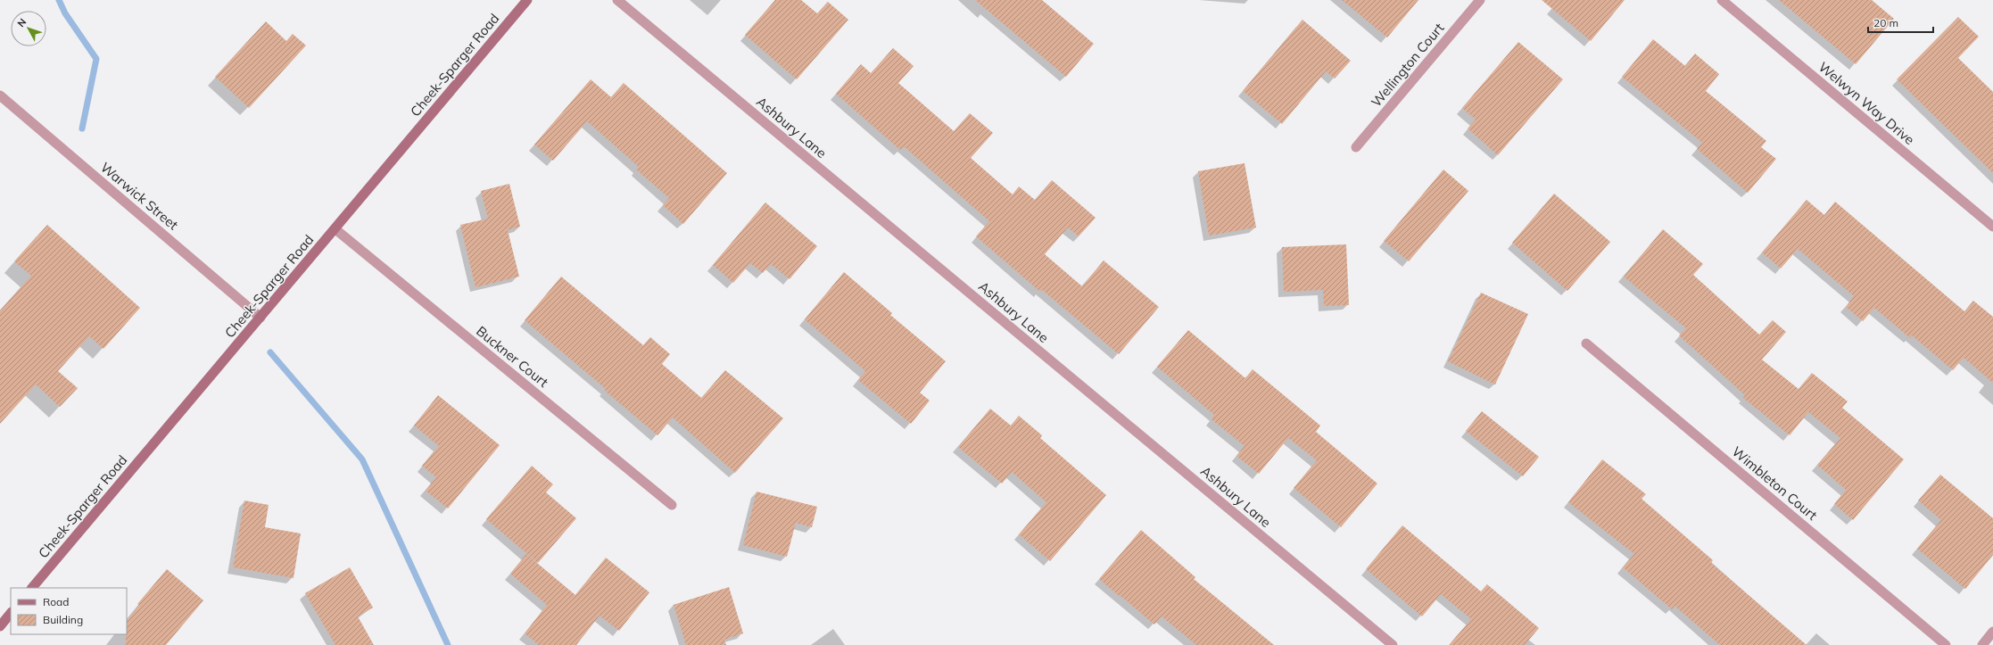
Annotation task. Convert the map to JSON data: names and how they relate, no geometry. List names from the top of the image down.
{
  "streets": {
    "main road": ["Cheek-Sparger Road"],
    "street": [
      "Wellington Court",
      "Welwyn Way Drive",
      "Ashbury Lane",
      "Warwick Street",
      "Buckner Court",
      "Wimbleton Court"
    ]
  },
  "crossings": [
    ["Cheek-Sparger Road", "Warwick Street"],
    ["Cheek-Sparger Road", "Buckner Court"]
  ],
  "legend": ["Road", "Building"],
  "scale_bar": "20 m",
  "north": "top left"
}
